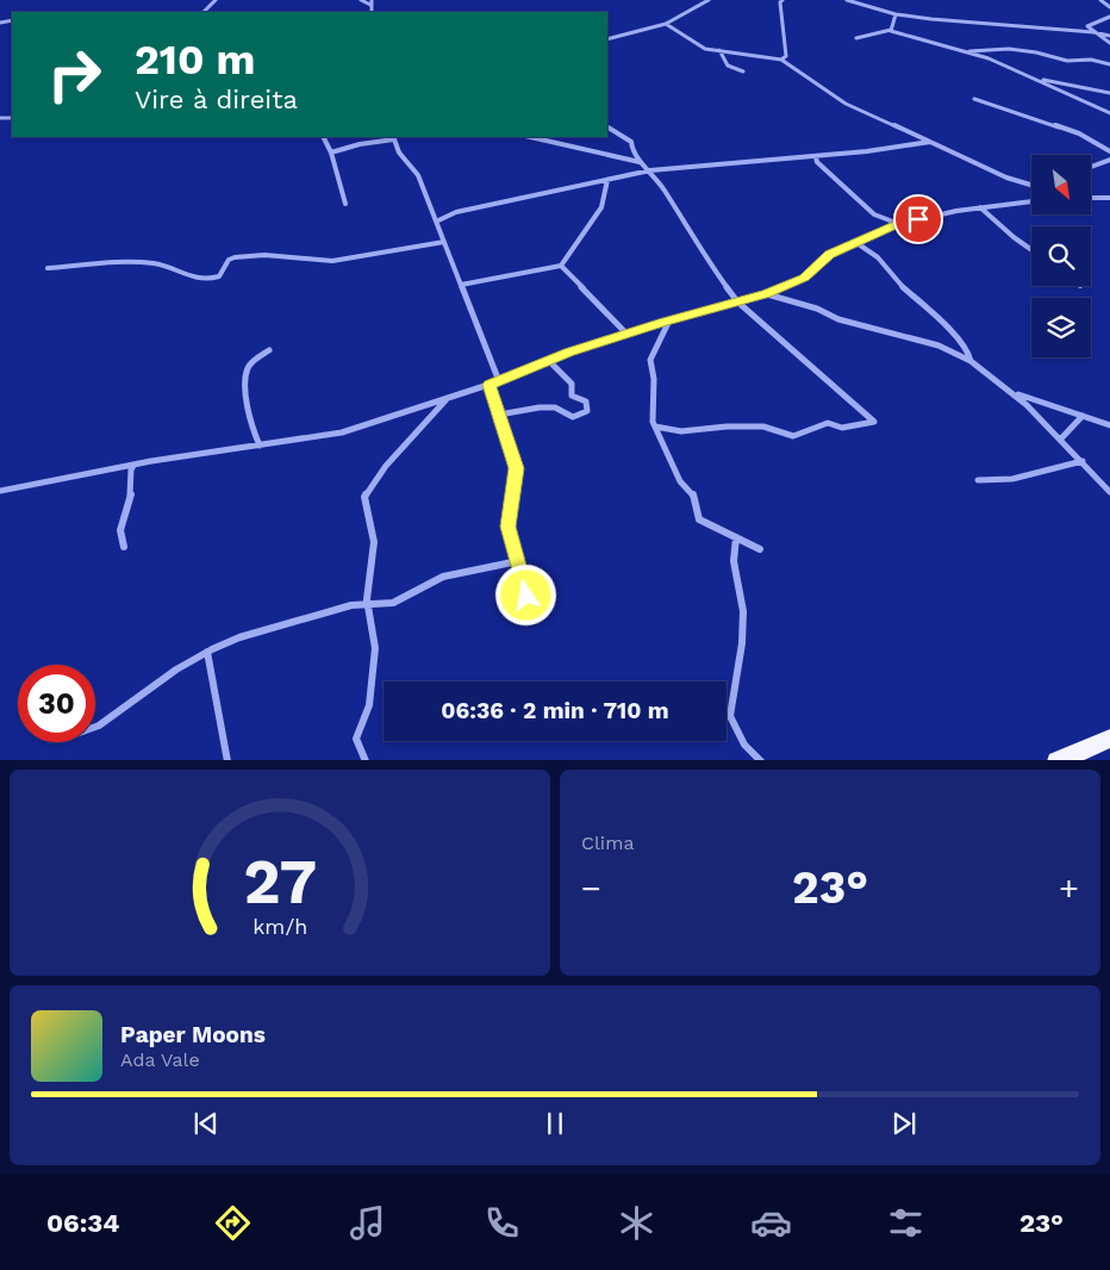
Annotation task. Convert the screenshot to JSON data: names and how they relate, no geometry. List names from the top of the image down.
{
  "north": "bottom right",
  "page": {
    "turn": ["210 m", "Vire à direita"],
    "limit": "30",
    "trip": "06:36 · 2 min · 710 m",
    "tile": "Clima",
    "heat": ["−", "23°", "+"],
    "song": ["Paper Moons", "Ada Vale"],
    "tabs": ["06:34", "23°"],
    "gauge": ["27", "km/h"]
  }
}
